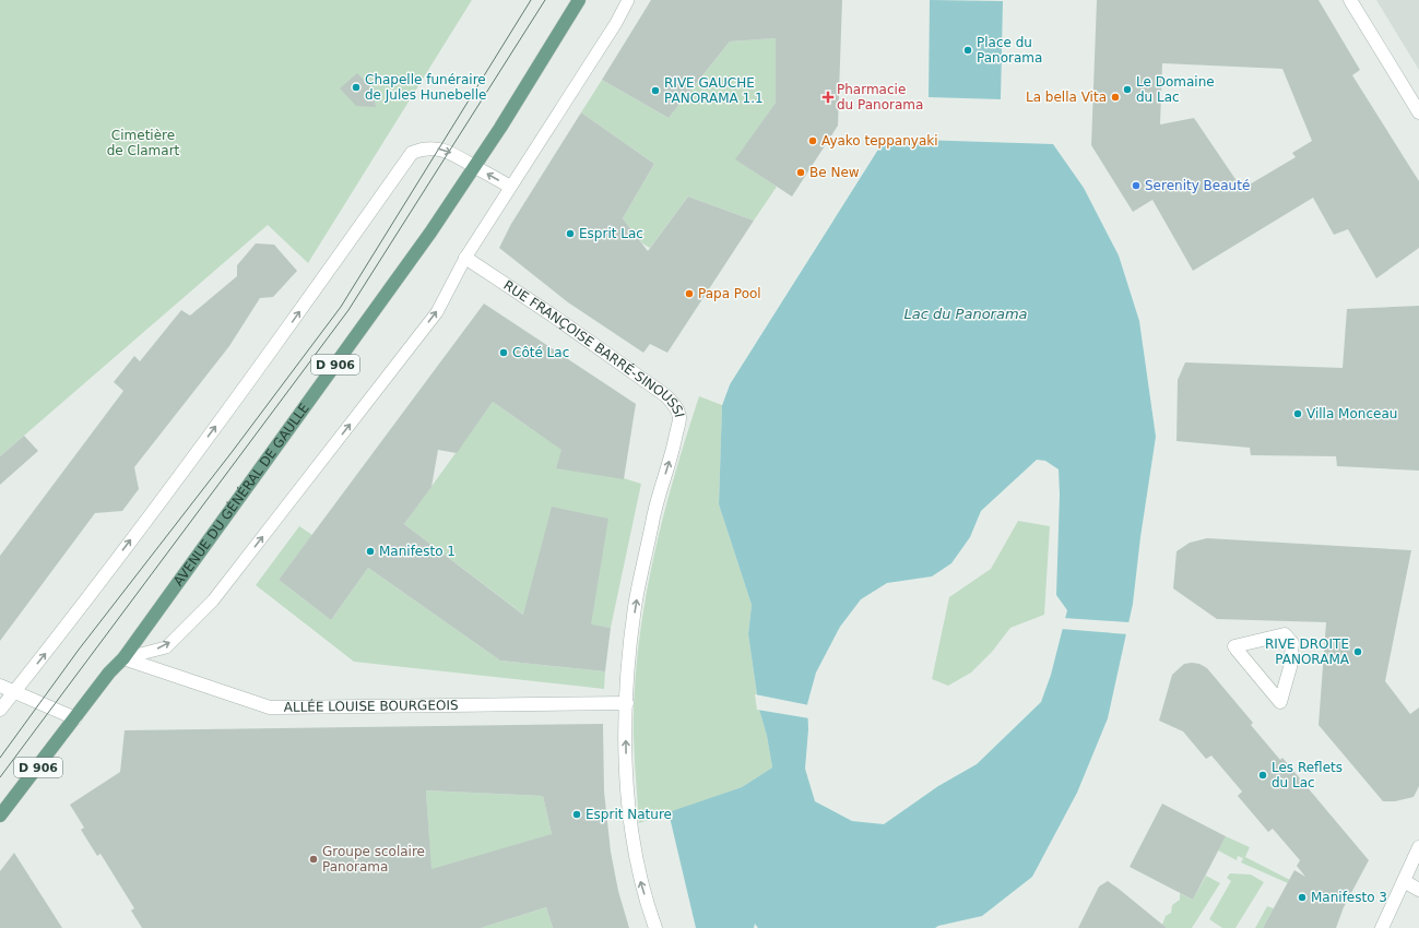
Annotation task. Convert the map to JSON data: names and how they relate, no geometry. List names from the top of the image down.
{
  "streets": {
    "main road": ["D 906", "AVENUE DU GÉNÉRAL DE GAULLE"],
    "street": ["RUE FRANÇOISE BARRÉ-SINOUSSI", "ALLÉE LOUISE BOURGEOIS"]
  },
  "crossings": [
    ["RUE FRANÇOISE BARRÉ-SINOUSSI", "ALLÉE LOUISE BOURGEOIS"],
    ["AVENUE DU GÉNÉRAL DE GAULLE", "ALLÉE LOUISE BOURGEOIS"]
  ],
  "one_way": ["RUE FRANÇOISE BARRÉ-SINOUSSI"],
  "water": ["Lac du Panorama"],
  "parks": ["Cimetière de Clamart"],
  "places": {
    "other": [
      "Place du Panorama",
      "Chapelle funéraire de Jules Hunebelle",
      "Le Domaine du Lac",
      "RIVE GAUCHE PANORAMA 1.1",
      "La bella Vita",
      "Ayako teppanyaki",
      "Be New",
      "Serenity Beauté",
      "Esprit Lac",
      "Papa Pool",
      "Côté Lac",
      "Villa Monceau",
      "Manifesto 1",
      "RIVE DROITE PANORAMA",
      "Les Reflets du Lac",
      "Esprit Nature",
      "Groupe scolaire Panorama",
      "Manifesto 3"
    ],
    "health": ["Pharmacie du Panorama"]
  }
}
